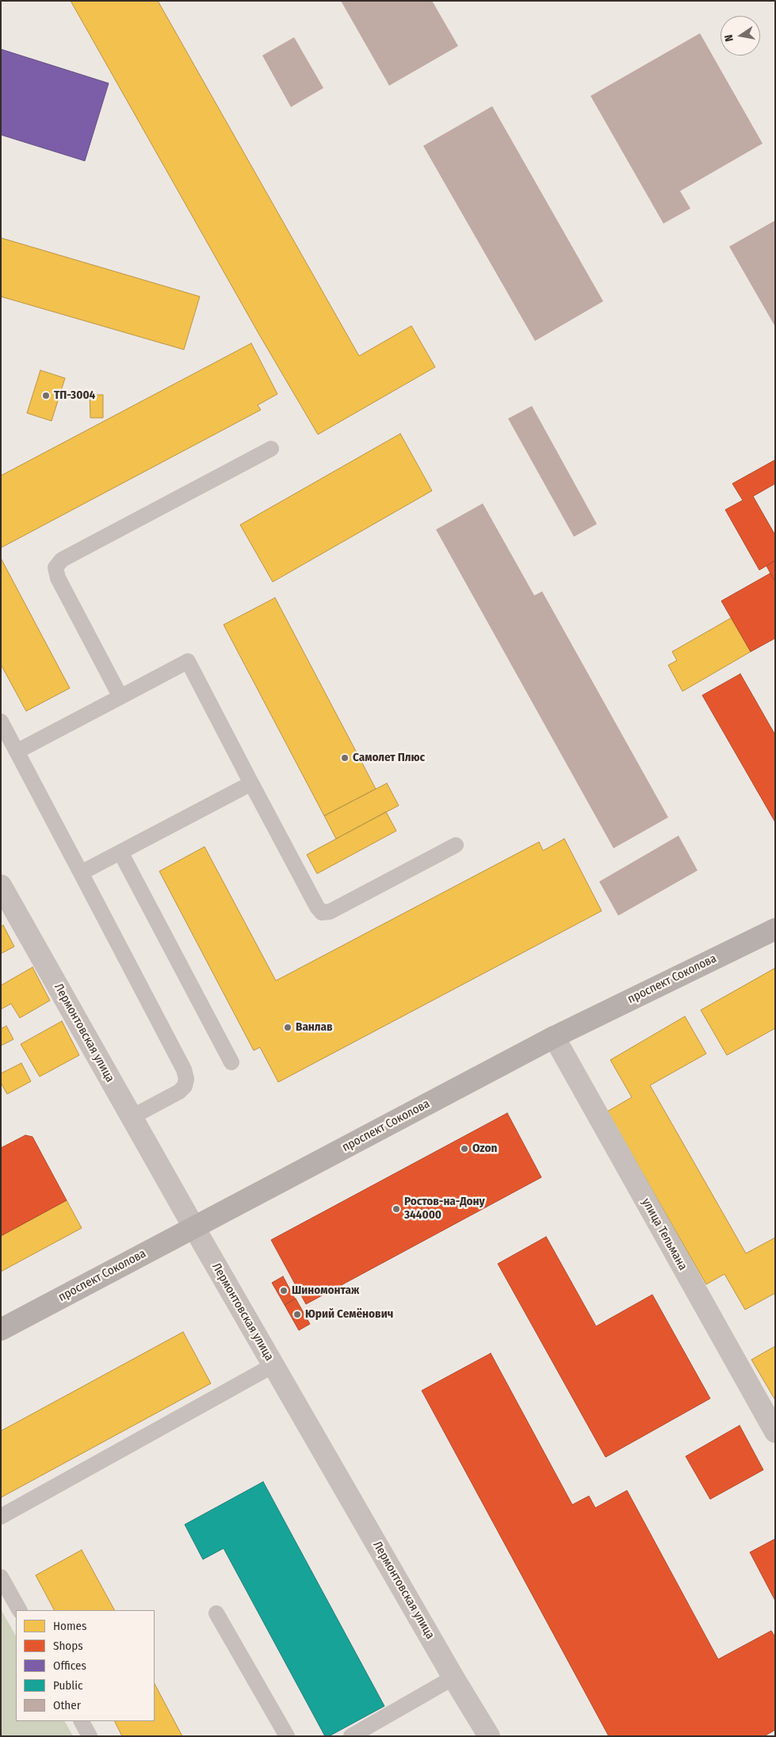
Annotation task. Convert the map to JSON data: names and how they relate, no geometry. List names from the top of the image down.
{
  "streets": {
    "main road": ["проспект Соколова"],
    "street": ["Лермонтовская улица", "улица Тельмана"]
  },
  "crossings": [
    ["проспект Соколова", "Лермонтовская улица"],
    ["проспект Соколова", "улица Тельмана"]
  ],
  "places": [
    "ТП-3004",
    "Самолет Плюс",
    "Ванлав",
    "Ozon",
    "Ростов-на-Дону 344000",
    "Шиномонтаж",
    "Юрий Семёнович"
  ],
  "legend": [
    "Homes",
    "Shops",
    "Offices",
    "Public",
    "Other"
  ],
  "north": "left"
}
